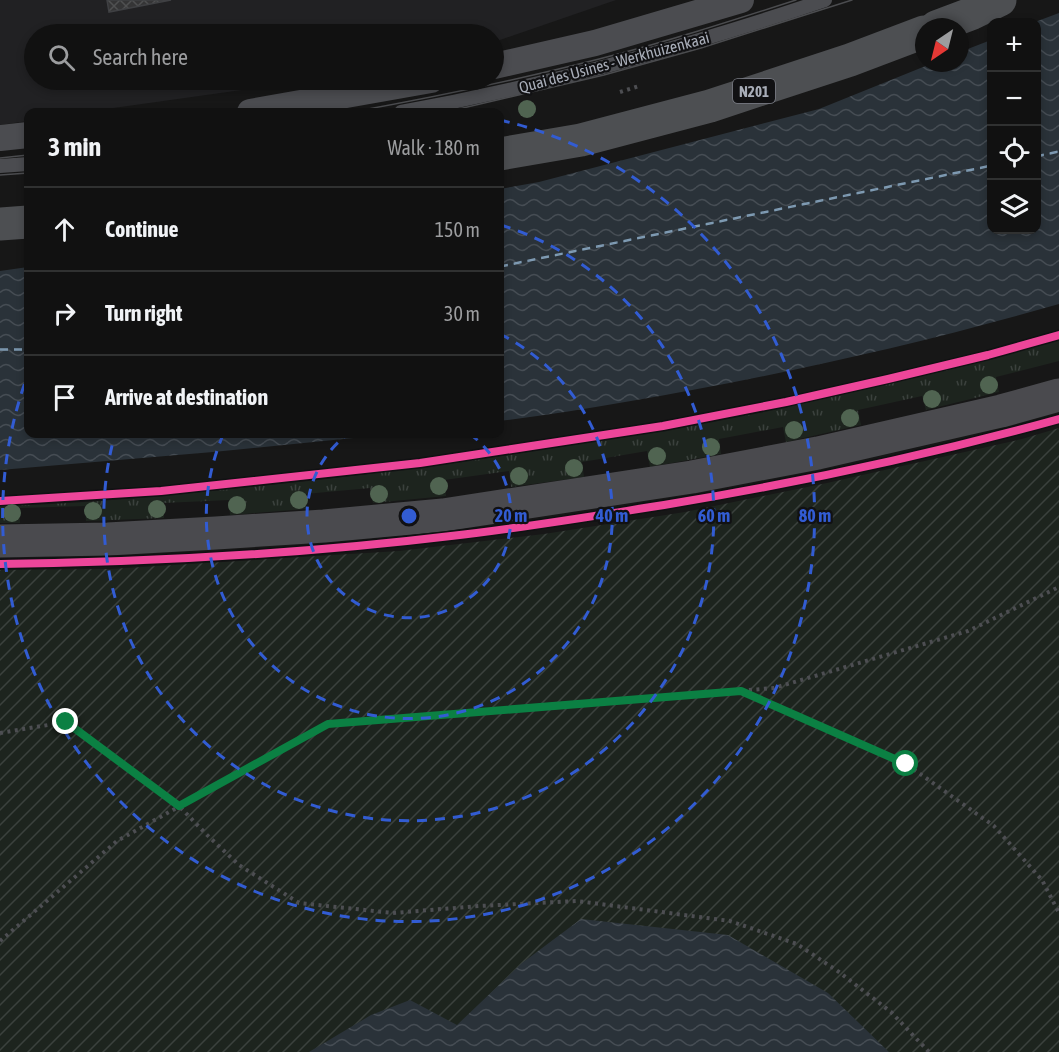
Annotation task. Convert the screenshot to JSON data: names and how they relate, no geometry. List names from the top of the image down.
{
  "streets": {
    "main road": ["N201"],
    "street": ["Quai des Usines - Werkhuizenkaai"]
  },
  "north": "bottom left",
  "page": {
    "map_buttons": ["+", "−"],
    "search": "Search here",
    "heading": ["3 min", "Walk · 180 m"],
    "list": [
      ["Continue", "150 m"],
      ["Turn right", "30 m"],
      "Arrive at destination"
    ]
  },
  "rings": [
    "20 m",
    "40 m",
    "60 m",
    "80 m"
  ]
}
